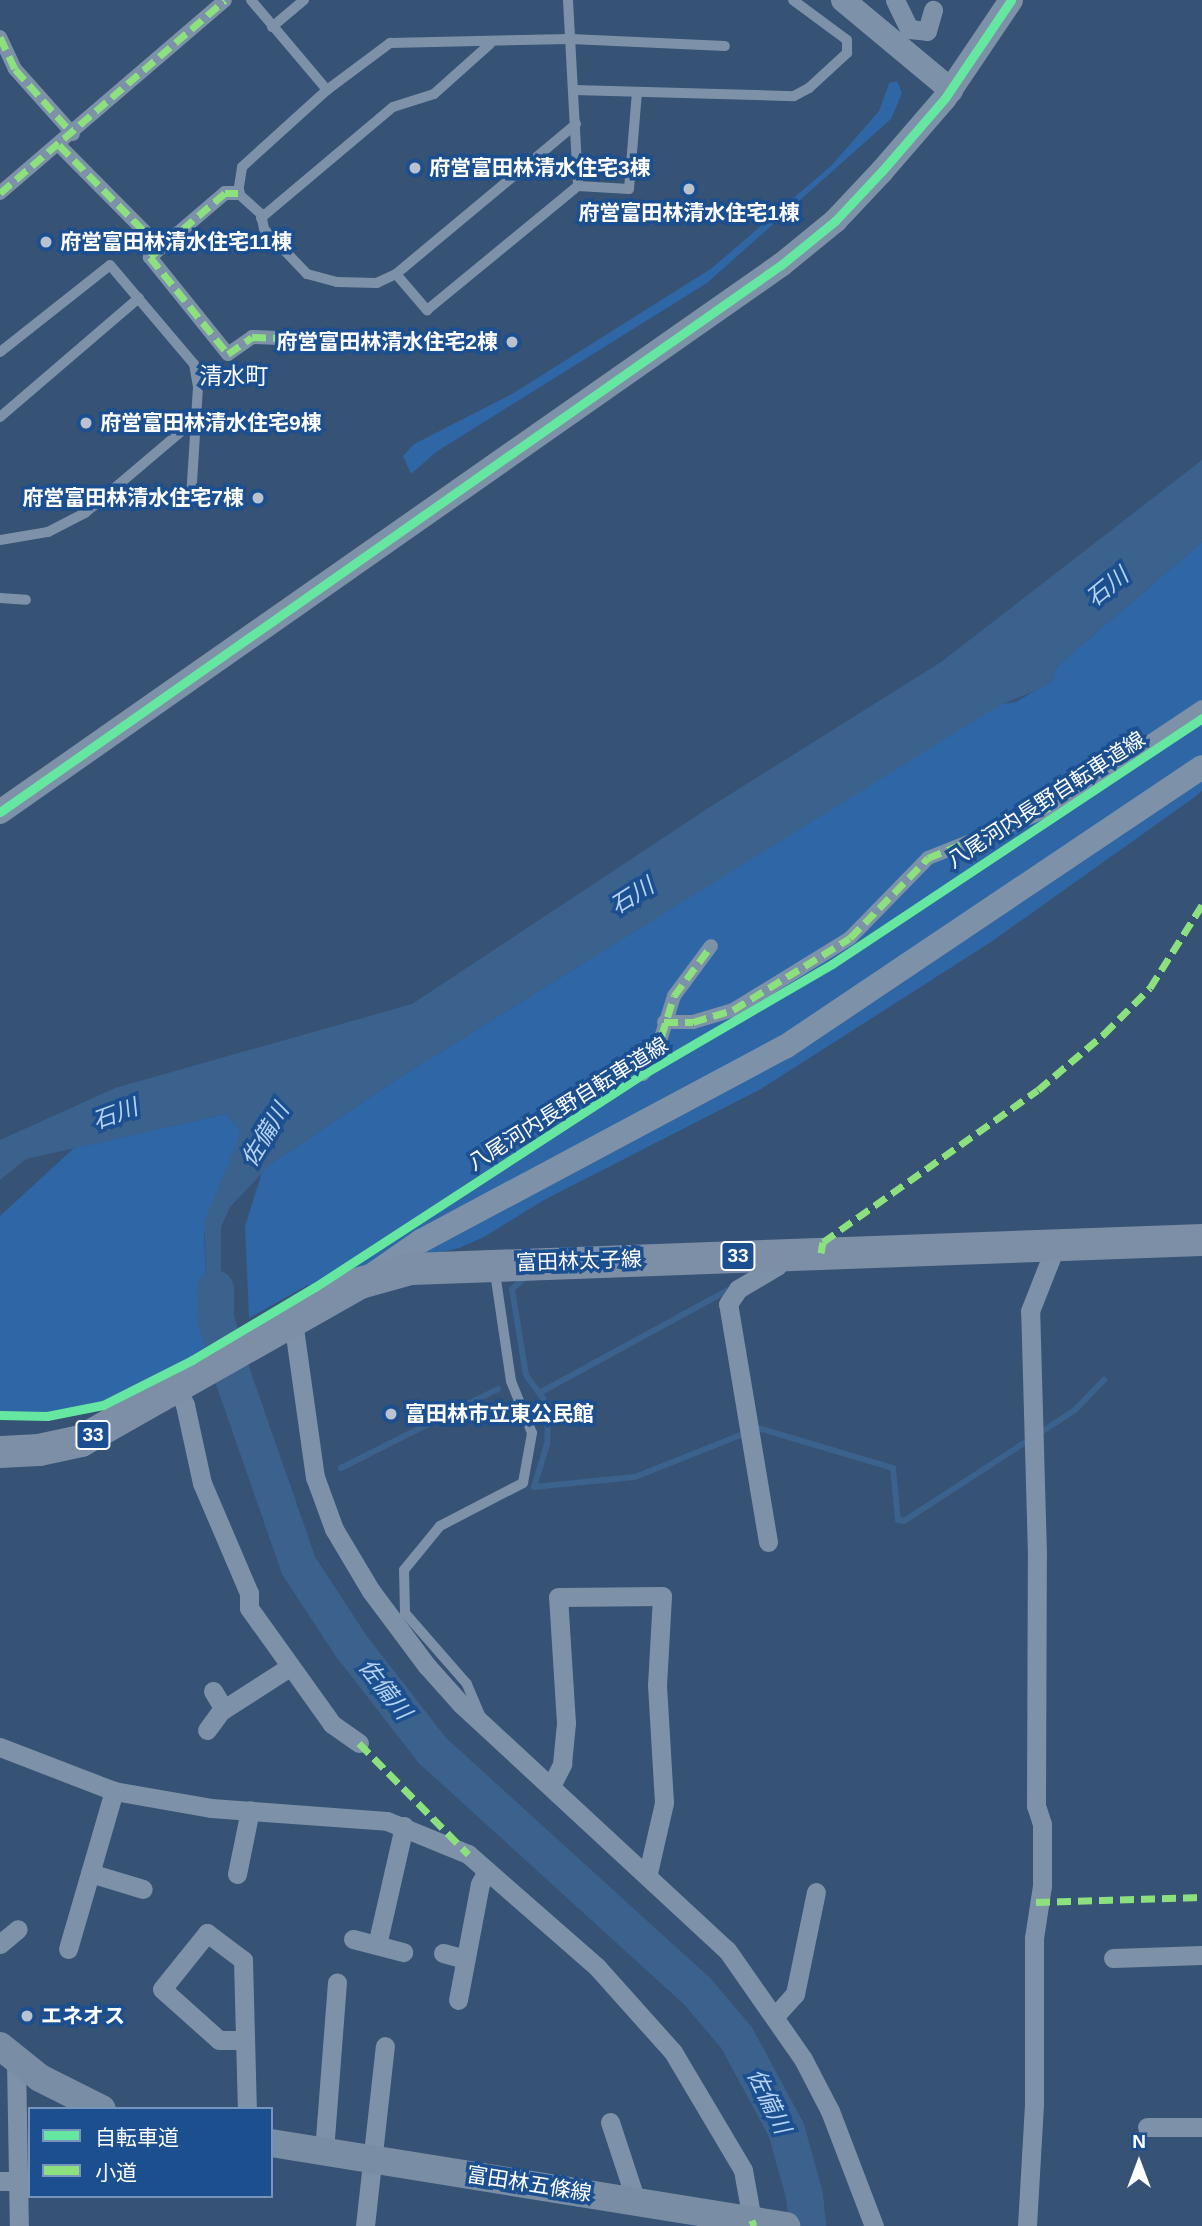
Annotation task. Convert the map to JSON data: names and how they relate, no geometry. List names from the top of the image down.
{
  "streets": {
    "main road": ["33", "富田林太子線", "富田林五條線"],
    "cycle path": ["八尾河内長野自転車道線"]
  },
  "districts": ["清水町"],
  "water": ["石川", "佐備川"],
  "places": [
    "府営富田林清水住宅3棟",
    "府営富田林清水住宅1棟",
    "府営富田林清水住宅11棟",
    "府営富田林清水住宅2棟",
    "府営富田林清水住宅9棟",
    "府営富田林清水住宅7棟",
    "富田林市立東公民館",
    "エネオス"
  ],
  "legend": ["自転車道", "小道"],
  "north": "top"
}
